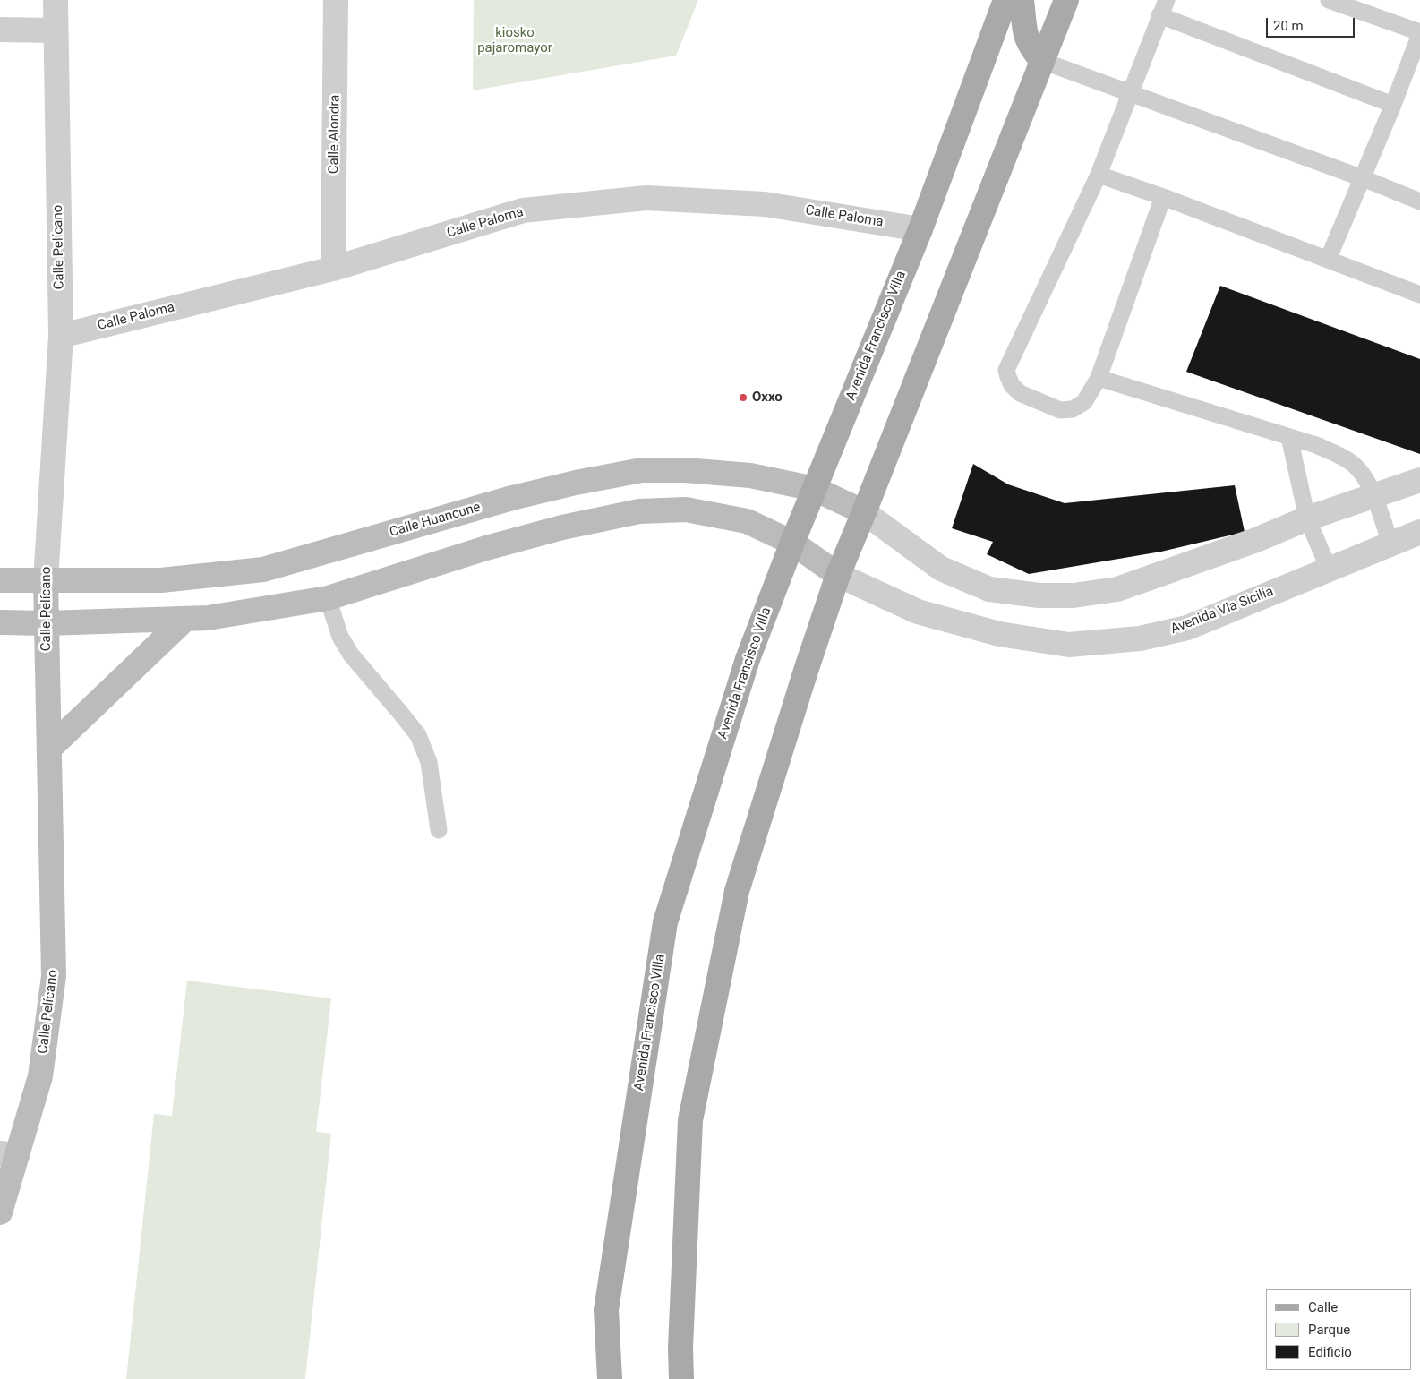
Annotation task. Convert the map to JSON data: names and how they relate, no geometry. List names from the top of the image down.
{
  "streets": {
    "main road": ["Calle Pelícano", "Avenida Francisco Villa", "Calle Huancune"],
    "street": ["Calle Alondra", "Calle Paloma", "Avenida Via Sicilia"]
  },
  "crossings": [
    ["Calle Alondra", "Calle Paloma"],
    ["Calle Paloma", "Calle Pelícano"],
    ["Calle Paloma", "Avenida Francisco Villa"],
    ["Calle Pelícano", "Calle Huancune"],
    ["Avenida Francisco Villa", "Calle Huancune"]
  ],
  "parks": ["kiosko pajaromayor"],
  "places": ["Oxxo"],
  "legend": ["Calle", "Parque", "Edificio"],
  "scale_bar": "20 m"
}
